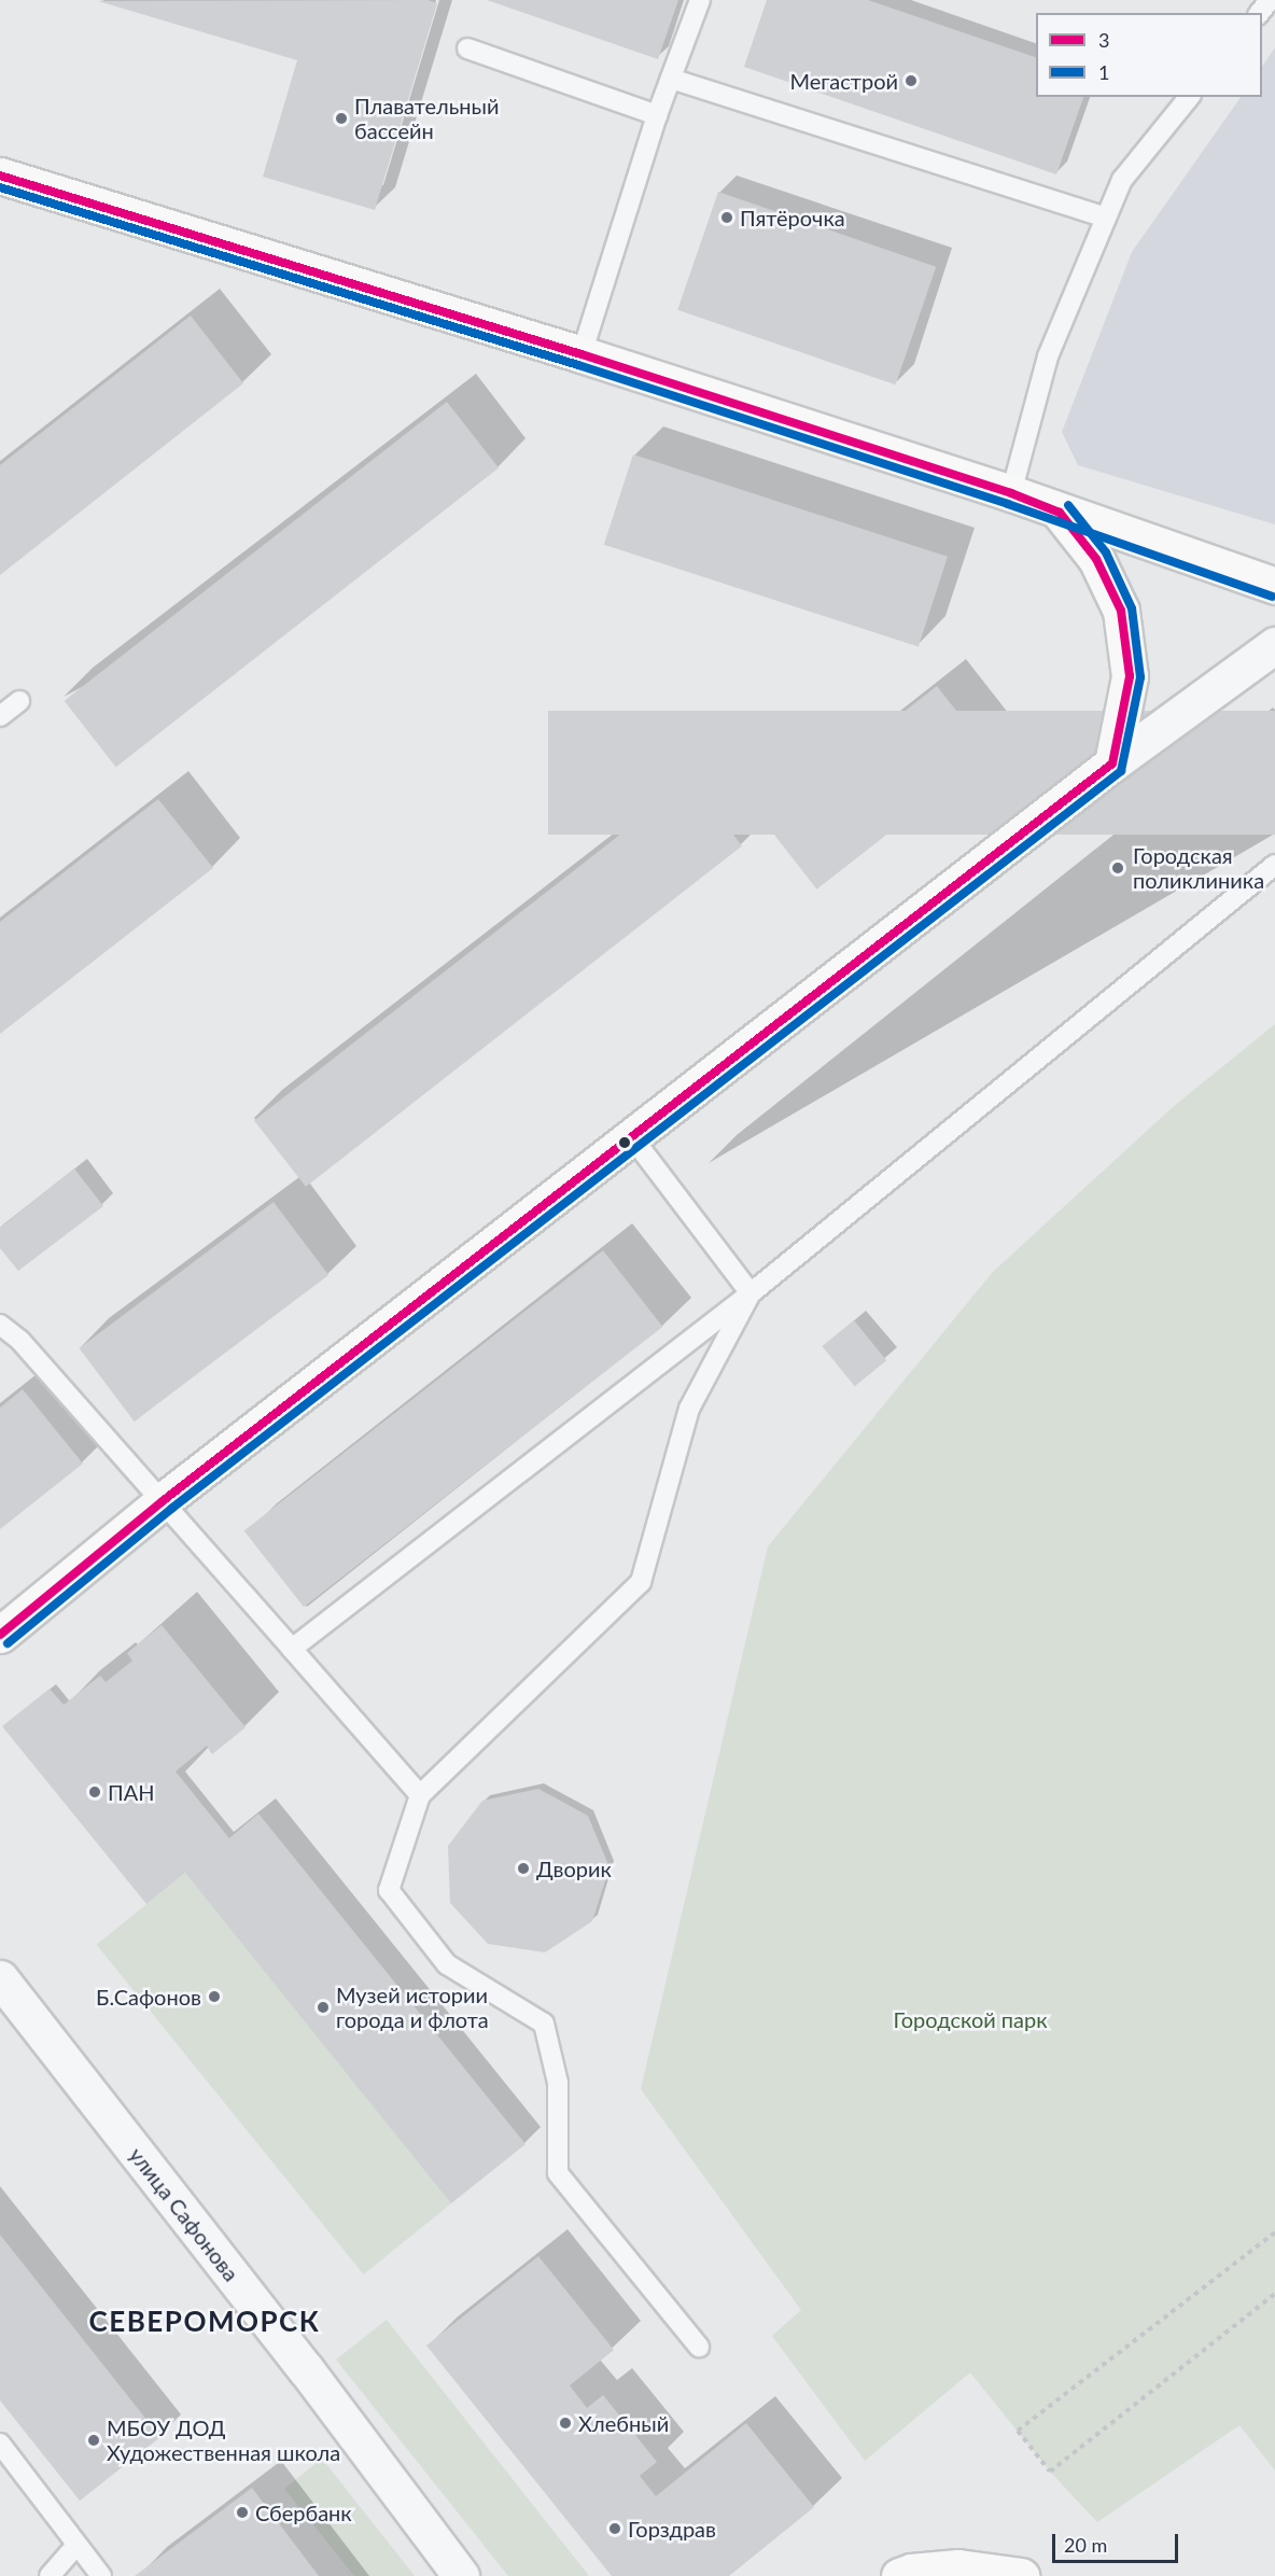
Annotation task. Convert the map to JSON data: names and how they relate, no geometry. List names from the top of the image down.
{
  "streets": {
    "street": ["улица Сафонова"]
  },
  "districts": ["СЕВЕРОМОРСК"],
  "parks": ["Городской парк"],
  "places": [
    "Мегастрой",
    "Плавательный бассейн",
    "Пятёрочка",
    "Городская поликлиника",
    "ПАН",
    "Дворик",
    "Б.Сафонов",
    "Музей истории города и флота",
    "Хлебный",
    "МБОУ ДОД Художественная школа",
    "Сбербанк",
    "Горздрав"
  ],
  "lines": ["transit line 3", "transit line 1"],
  "legend": ["3", "1"],
  "scale_bar": "20 m"
}
